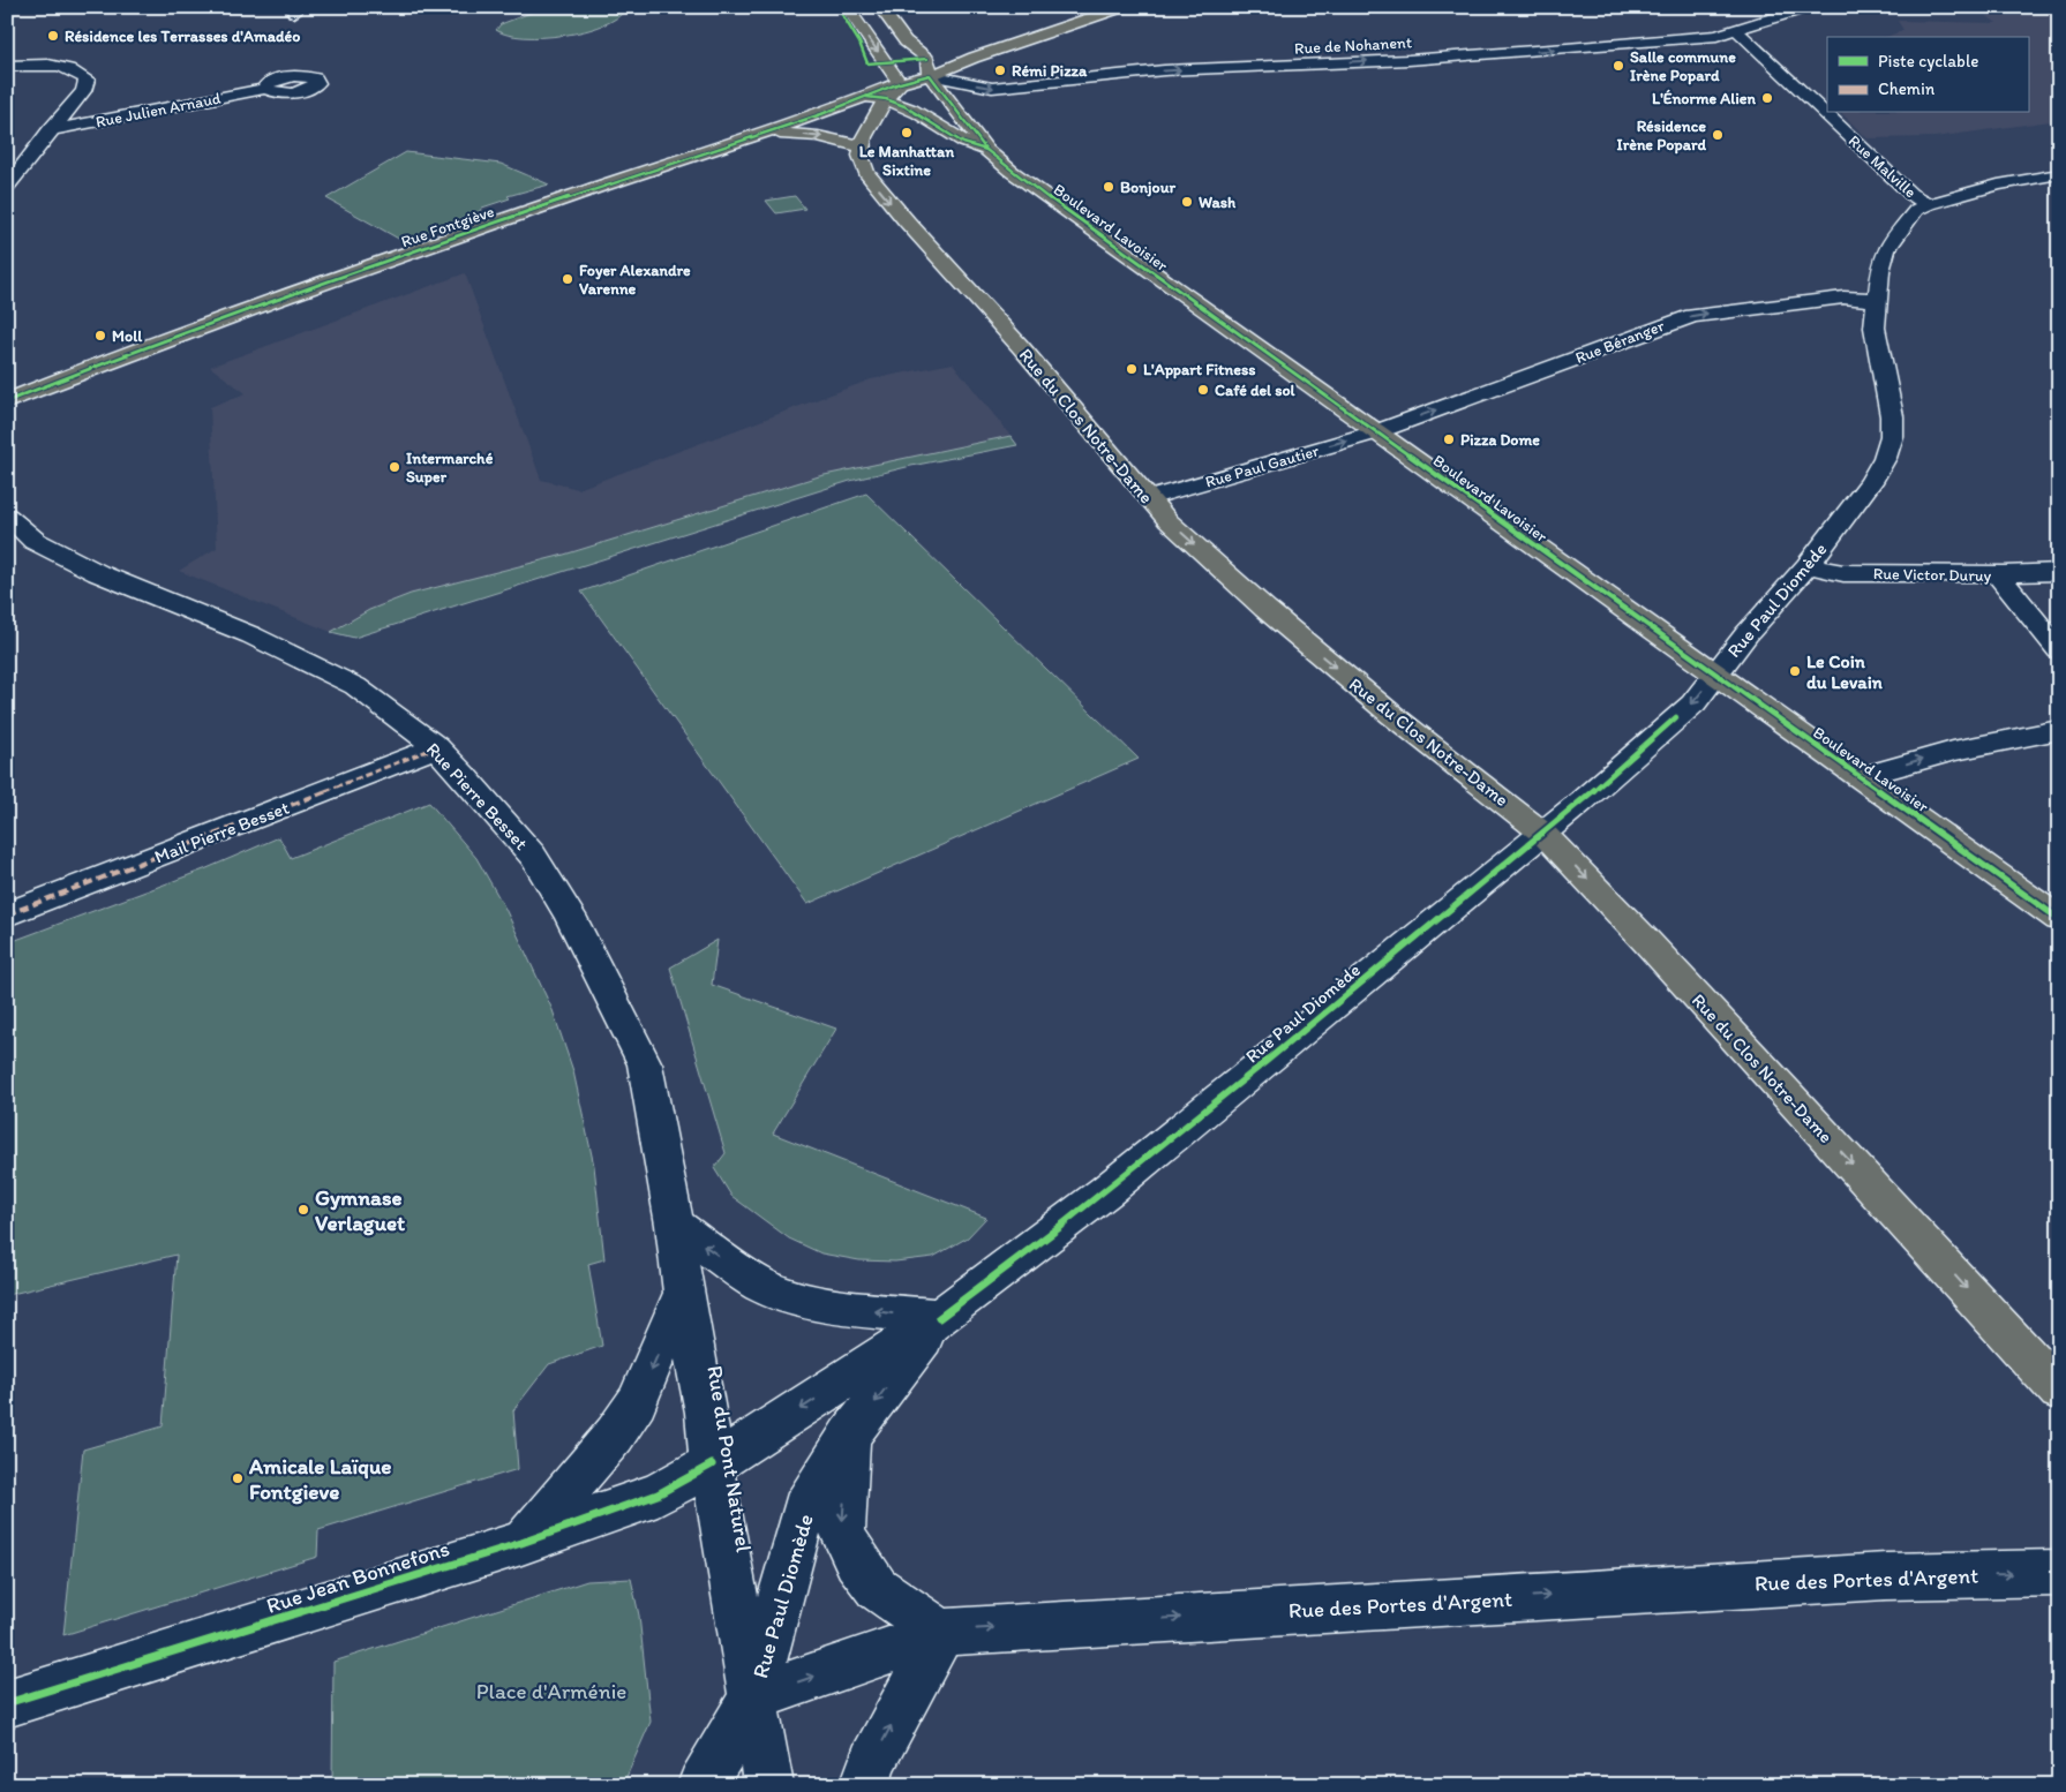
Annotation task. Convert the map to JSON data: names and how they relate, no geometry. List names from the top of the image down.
{
  "streets": {
    "main road": ["Rue Fontgiève", "Boulevard Lavoisier", "Rue du Clos Notre-Dame"],
    "street": [
      "Rue de Nohanent",
      "Rue Julien Arnaud",
      "Rue Malville",
      "Rue Béranger",
      "Rue Paul Gautier",
      "Rue Victor Duruy",
      "Rue Paul Diomède",
      "Rue Pierre Besset",
      "Mail Pierre Besset",
      "Rue du Pont Naturel",
      "Rue Jean Bonnefons",
      "Rue des Portes d'Argent"
    ]
  },
  "crossings": [
    ["Rue de Nohanent", "Rue Malville"],
    ["Rue de Nohanent", "Rue Fontgiève"],
    ["Rue de Nohanent", "Boulevard Lavoisier"],
    ["Rue Malville", "Rue Paul Diomède"],
    ["Rue Fontgiève", "Boulevard Lavoisier"],
    ["Boulevard Lavoisier", "Rue Béranger"],
    ["Boulevard Lavoisier", "Rue Paul Gautier"],
    ["Boulevard Lavoisier", "Rue Paul Diomède"],
    ["Rue Béranger", "Rue Paul Gautier"],
    ["Rue Béranger", "Rue Paul Diomède"],
    ["Rue du Clos Notre-Dame", "Rue Paul Gautier"],
    ["Rue du Clos Notre-Dame", "Rue Paul Diomède"],
    ["Rue Victor Duruy", "Rue Paul Diomède"],
    ["Rue Paul Diomède", "Rue du Pont Naturel"],
    ["Rue Paul Diomède", "Rue Jean Bonnefons"],
    ["Rue Paul Diomède", "Rue des Portes d'Argent"],
    ["Rue Pierre Besset", "Mail Pierre Besset"],
    ["Rue Pierre Besset", "Rue du Pont Naturel"],
    ["Rue du Pont Naturel", "Rue Jean Bonnefons"],
    ["Rue du Pont Naturel", "Rue des Portes d'Argent"]
  ],
  "one_way": [
    "Rue de Nohanent",
    "Rue Béranger",
    "Rue du Clos Notre-Dame",
    "Rue Paul Gautier",
    "Rue des Portes d'Argent"
  ],
  "parks": ["Place d'Arménie"],
  "places": [
    "Résidence les Terrasses d'Amadéo",
    "Salle commune Irène Popard",
    "Rémi Pizza",
    "L'Énorme Alien",
    "Le Manhattan Sixtine",
    "Résidence Irène Popard",
    "Bonjour",
    "Wash",
    "Foyer Alexandre Varenne",
    "Moll",
    "L'Appart Fitness",
    "Café del sol",
    "Pizza Dome",
    "Intermarché Super",
    "Le Coin du Levain",
    "Gymnase Verlaguet",
    "Amicale Laïque Fontgieve"
  ],
  "legend": ["Piste cyclable", "Chemin"]
}
